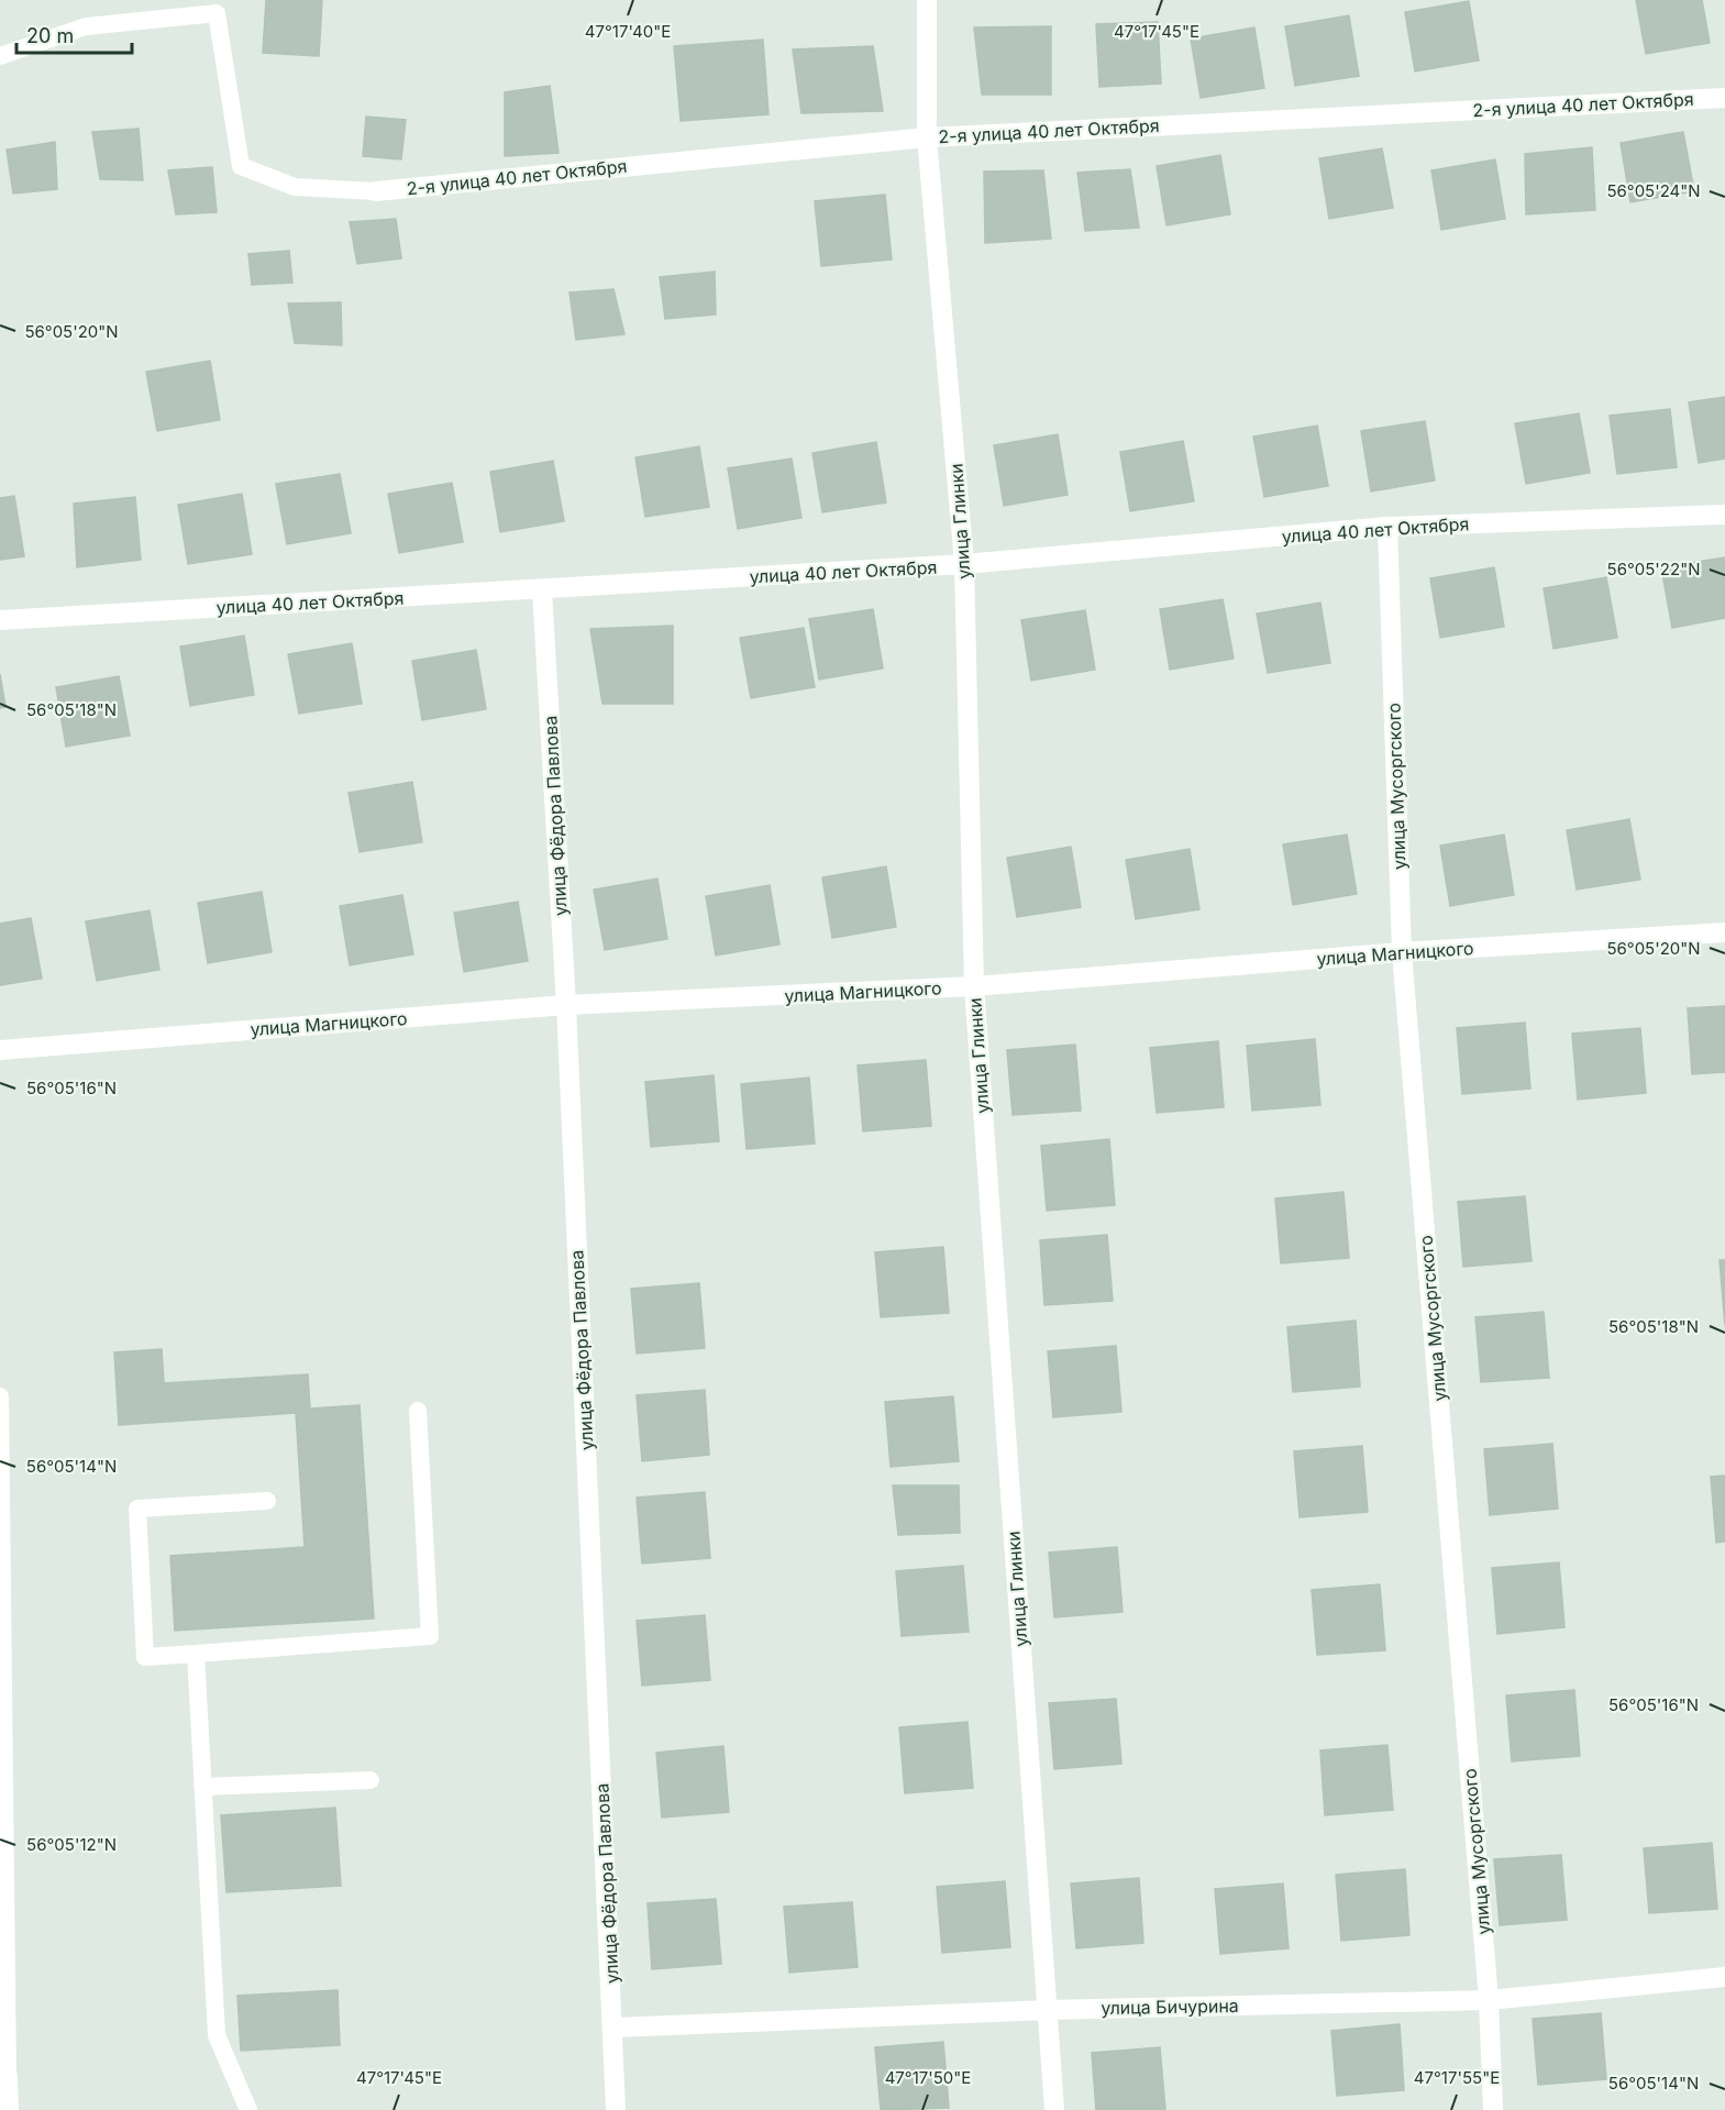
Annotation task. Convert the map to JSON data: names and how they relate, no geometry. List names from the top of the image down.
{
  "streets": {
    "street": [
      "2-я улица 40 лет Октября",
      "улица Глинки",
      "улица 40 лет Октября",
      "улица Мусоргского",
      "улица Фёдора Павлова",
      "улица Магницкого",
      "улица Бичурина"
    ]
  },
  "crossings": [
    ["2-я улица 40 лет Октября", "улица Глинки"],
    ["улица Глинки", "улица 40 лет Октября"],
    ["улица Глинки", "улица Магницкого"],
    ["улица Глинки", "улица Бичурина"],
    ["улица 40 лет Октября", "улица Мусоргского"],
    ["улица 40 лет Октября", "улица Фёдора Павлова"],
    ["улица Мусоргского", "улица Магницкого"],
    ["улица Мусоргского", "улица Бичурина"],
    ["улица Фёдора Павлова", "улица Магницкого"],
    ["улица Фёдора Павлова", "улица Бичурина"]
  ],
  "scale_bar": "20 m",
  "coordinates": [
    "47°17'40\"E",
    "47°17'45\"E",
    "56°05'24\"N",
    "56°05'20\"N",
    "56°05'22\"N",
    "56°05'18\"N",
    "56°05'16\"N",
    "56°05'14\"N",
    "56°05'12\"N",
    "47°17'50\"E",
    "47°17'55\"E"
  ]
}
